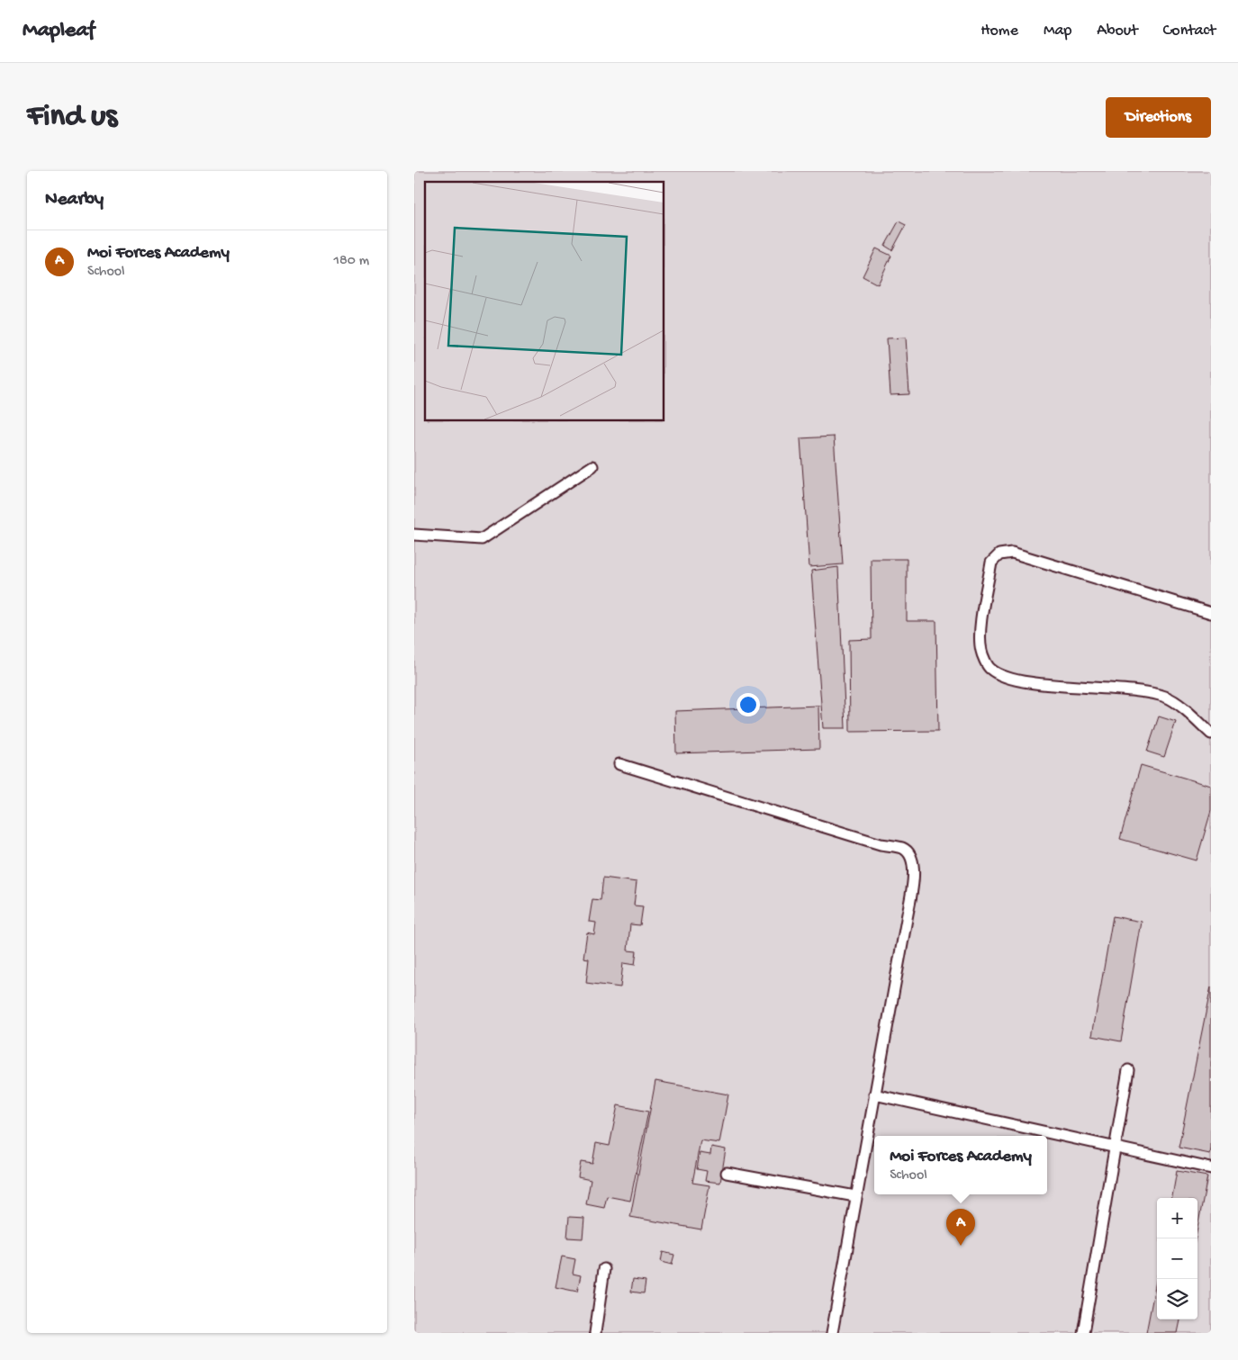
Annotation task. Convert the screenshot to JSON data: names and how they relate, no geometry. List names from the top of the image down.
{
  "page": {
    "header": "Mapleaf",
    "nav": [
      "Home",
      "Map",
      "About",
      "Contact"
    ],
    "buttons": "Directions",
    "title": "Find us",
    "heading": "Nearby",
    "list": [
      {
        "mark": "A",
        "name": "Moi Forces Academy",
        "note": "School",
        "value": "180 m"
      }
    ],
    "popup": ["Moi Forces Academy", "School"],
    "map_buttons": ["+", "−"],
    "pins": "A"
  }
}
